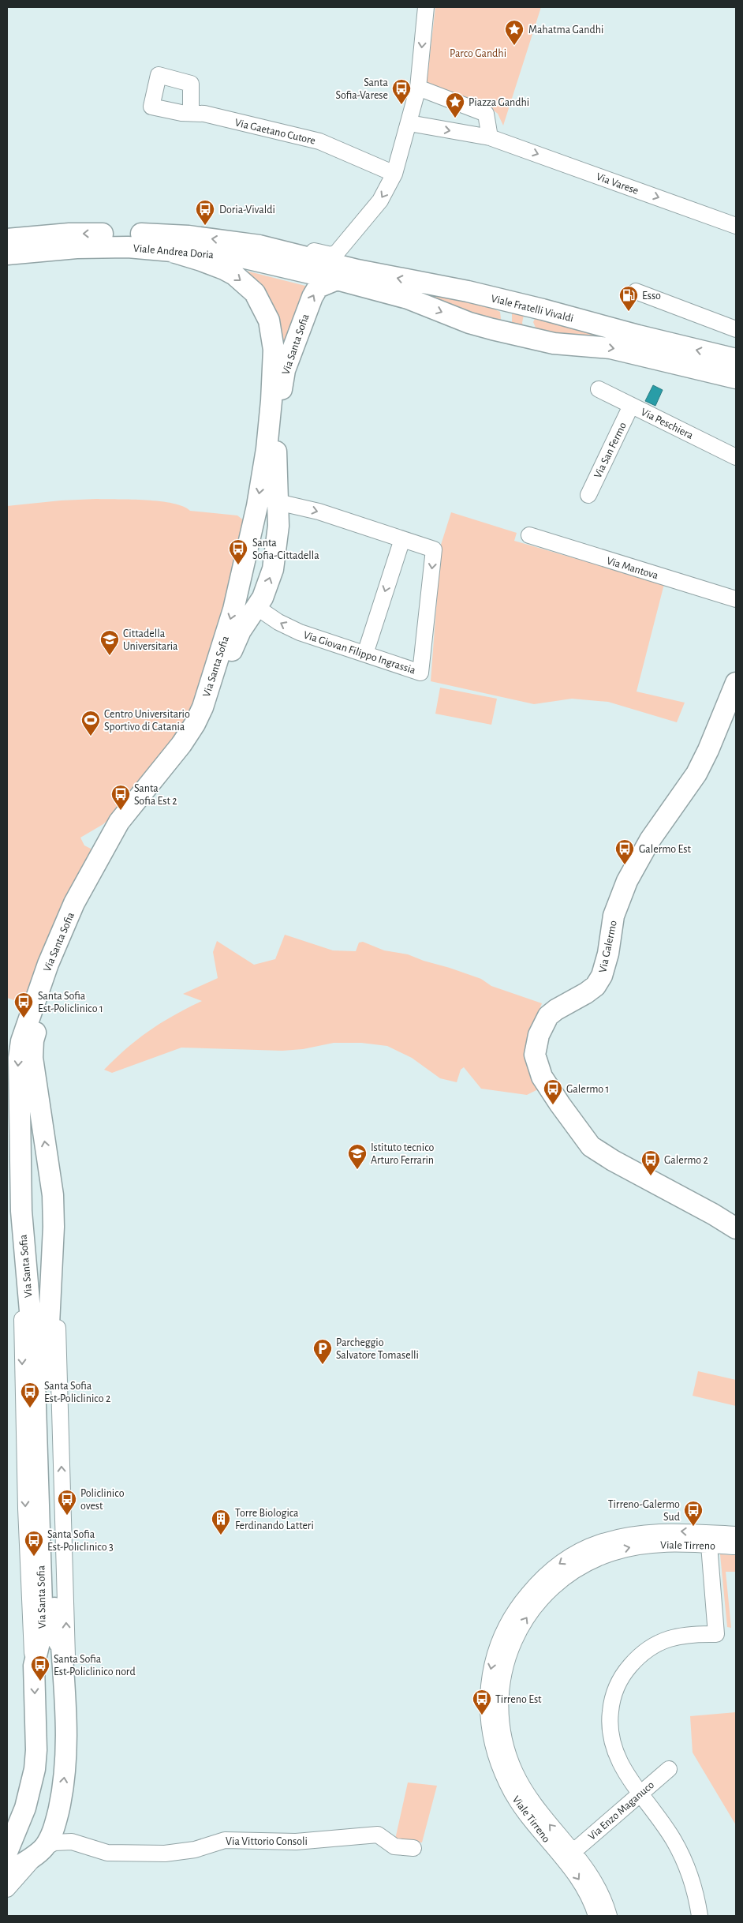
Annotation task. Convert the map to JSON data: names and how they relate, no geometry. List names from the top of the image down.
{
  "streets": {
    "main road": [
      "Viale Andrea Doria",
      "Viale Fratelli Vivaldi",
      "Via Santa Sofia",
      "Via Galermo"
    ],
    "street": [
      "Via Gaetano Cutore",
      "Via Varese",
      "Via Peschiera",
      "Via San Fermo",
      "Via Mantova",
      "Via Giovan Filippo Ingrassia",
      "Viale Tirreno",
      "Via Enzo Maganuco",
      "Via Vittorio Consoli"
    ]
  },
  "crossings": [
    ["Via Gaetano Cutore", "Via Santa Sofia"],
    ["Via Varese", "Via Santa Sofia"],
    ["Viale Andrea Doria", "Viale Fratelli Vivaldi"],
    ["Viale Andrea Doria", "Via Santa Sofia"],
    ["Viale Fratelli Vivaldi", "Via Santa Sofia"],
    ["Via Santa Sofia", "Via Giovan Filippo Ingrassia"],
    ["Via Peschiera", "Via San Fermo"],
    ["Viale Tirreno", "Via Enzo Maganuco"]
  ],
  "one_way": ["Via Varese"],
  "parks": ["Parco Gandhi"],
  "places": {
    "place": ["Mahatma Gandhi", "Piazza Gandhi"],
    "bus stop": [
      "Santa Sofia-Varese",
      "Doria-Vivaldi",
      "Santa Sofia-Cittadella",
      "Santa Sofia Est 2",
      "Galermo Est",
      "Santa Sofia Est-Policlinico 1",
      "Galermo 1",
      "Galermo 2",
      "Santa Sofia Est-Policlinico 2",
      "Policlinico ovest",
      "Tirreno-Galermo Sud",
      "Santa Sofia Est-Policlinico 3",
      "Santa Sofia Est-Policlinico nord",
      "Tirreno Est"
    ],
    "fuel station": ["Esso"],
    "school or university": ["Cittadella Universitaria", "Istituto tecnico Arturo Ferrarin"],
    "sports": ["Centro Universitario Sportivo di Catania"],
    "parking": ["Parcheggio Salvatore Tomaselli"],
    "building": ["Torre Biologica Ferdinando Latteri"]
  }
}
